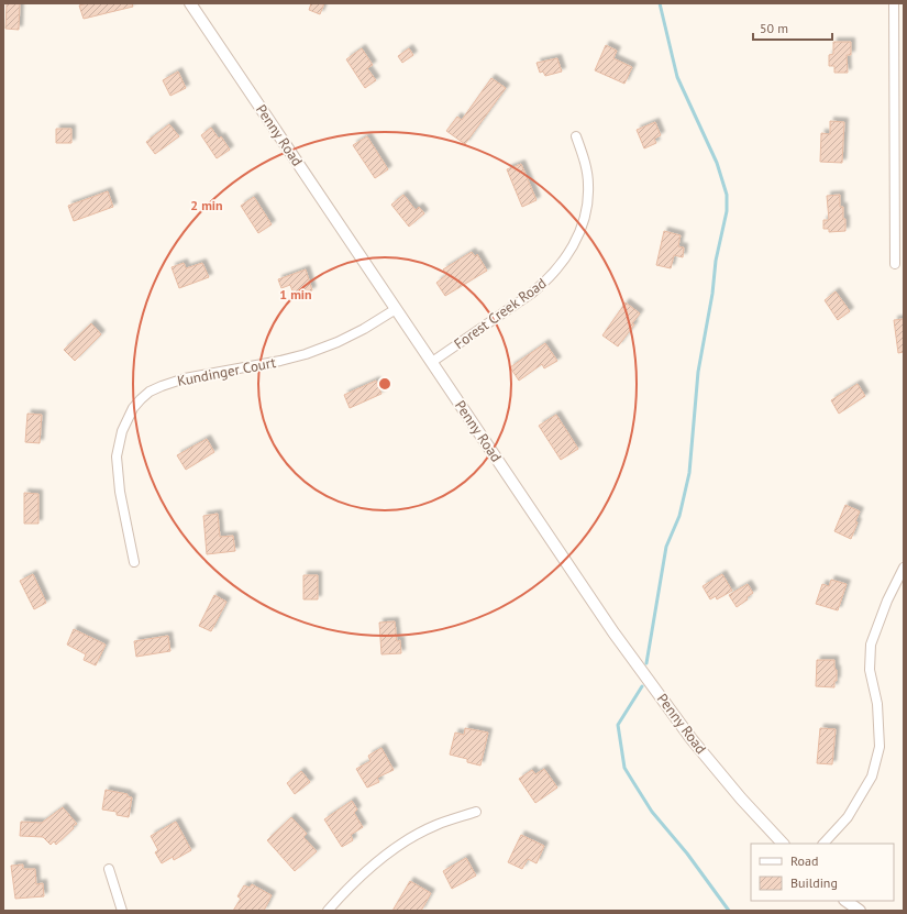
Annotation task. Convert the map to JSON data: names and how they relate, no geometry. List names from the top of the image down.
{
  "streets": {
    "street": ["Penny Road", "Forest Creek Road", "Kundinger Court"]
  },
  "crossings": [
    ["Penny Road", "Forest Creek Road"],
    ["Penny Road", "Kundinger Court"]
  ],
  "legend": ["Road", "Building"],
  "scale_bar": "50 m",
  "rings": ["2 min", "1 min"]
}
